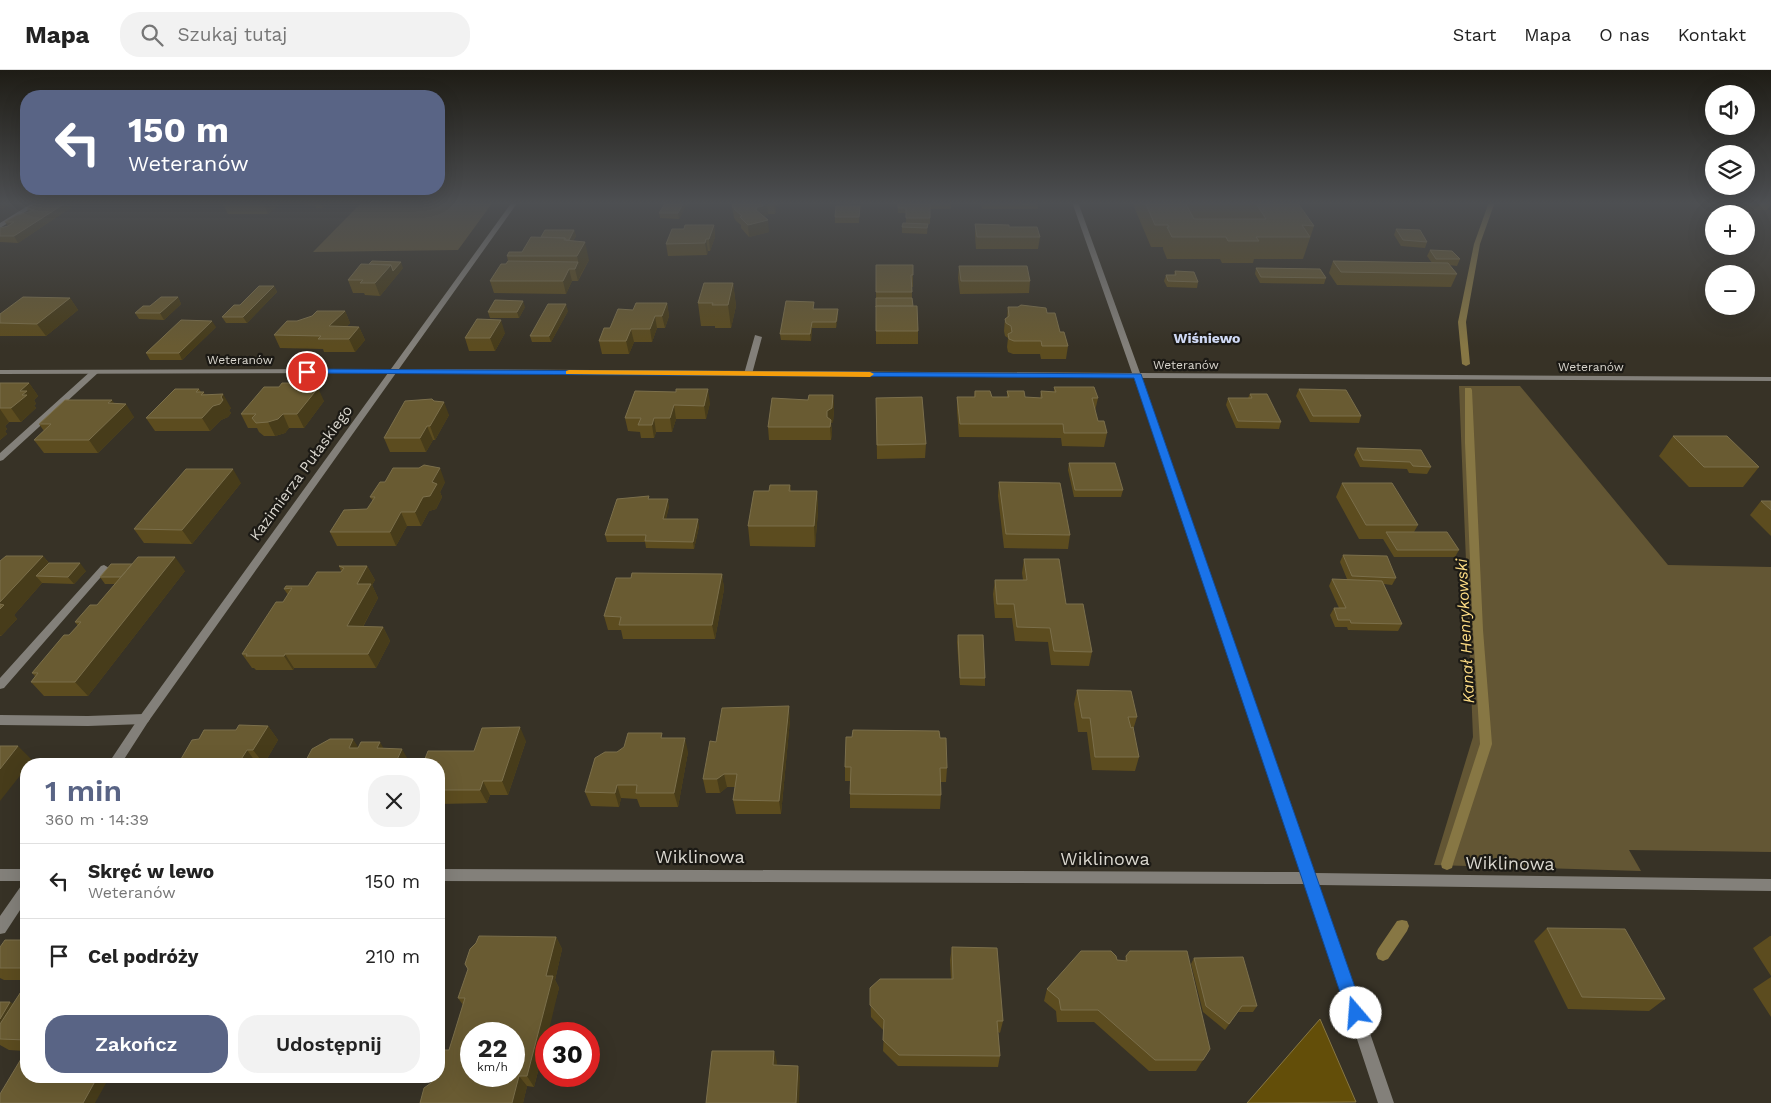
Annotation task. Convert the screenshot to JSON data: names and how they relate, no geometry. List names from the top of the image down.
{
  "streets": {
    "street": ["Weteranów", "Kazimierza Pułaskiego", "Wiklinowa"]
  },
  "crossings": [
    ["Weteranów", "Kazimierza Pułaskiego"]
  ],
  "districts": ["Wiśniewo"],
  "water": ["Kanał Henrykowski"],
  "page": {
    "header": "Mapa",
    "search": "Szukaj tutaj",
    "nav": [
      "Start",
      "Mapa",
      "O nas",
      "Kontakt"
    ],
    "map_buttons": ["+", "−"],
    "turn": ["150 m", "Weteranów"],
    "heading": ["1 min", "360 m · 14:39"],
    "list": [
      {
        "name": "Skręć w lewo",
        "note": "Weteranów",
        "value": "150 m"
      },
      {
        "name": "Cel podróży",
        "value": "210 m"
      }
    ],
    "buttons": ["Zakończ", "Udostępnij"],
    "speed": "22 km/h",
    "limit": "30"
  }
}
